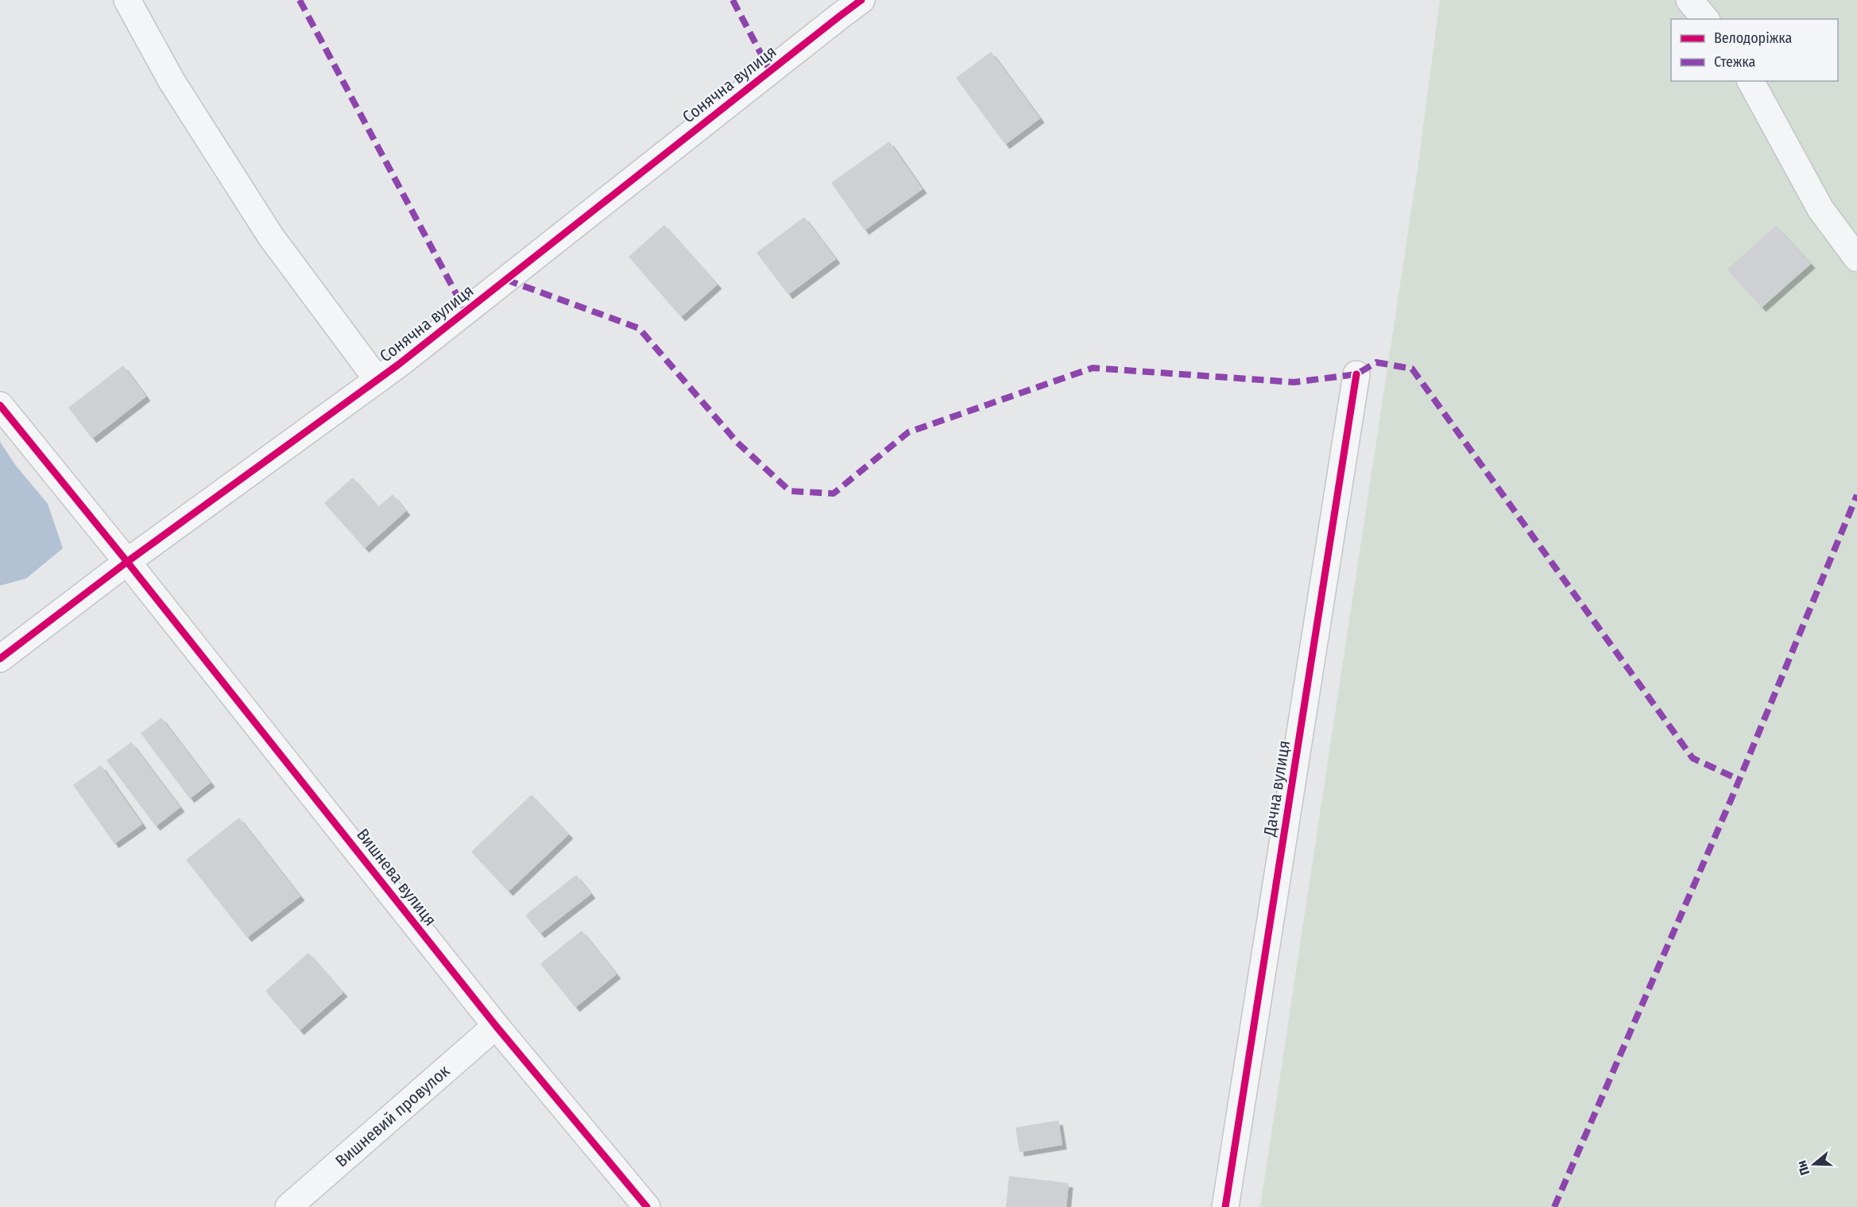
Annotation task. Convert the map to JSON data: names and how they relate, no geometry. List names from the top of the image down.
{
  "streets": {
    "street": [
      "Сонячна вулиця",
      "Дачна вулиця",
      "Вишнева вулиця",
      "Вишневий провулок"
    ]
  },
  "crossings": [
    ["Сонячна вулиця", "Вишнева вулиця"],
    ["Вишнева вулиця", "Вишневий провулок"]
  ],
  "legend": ["Велодоріжка", "Стежка"],
  "north": "left"
}
